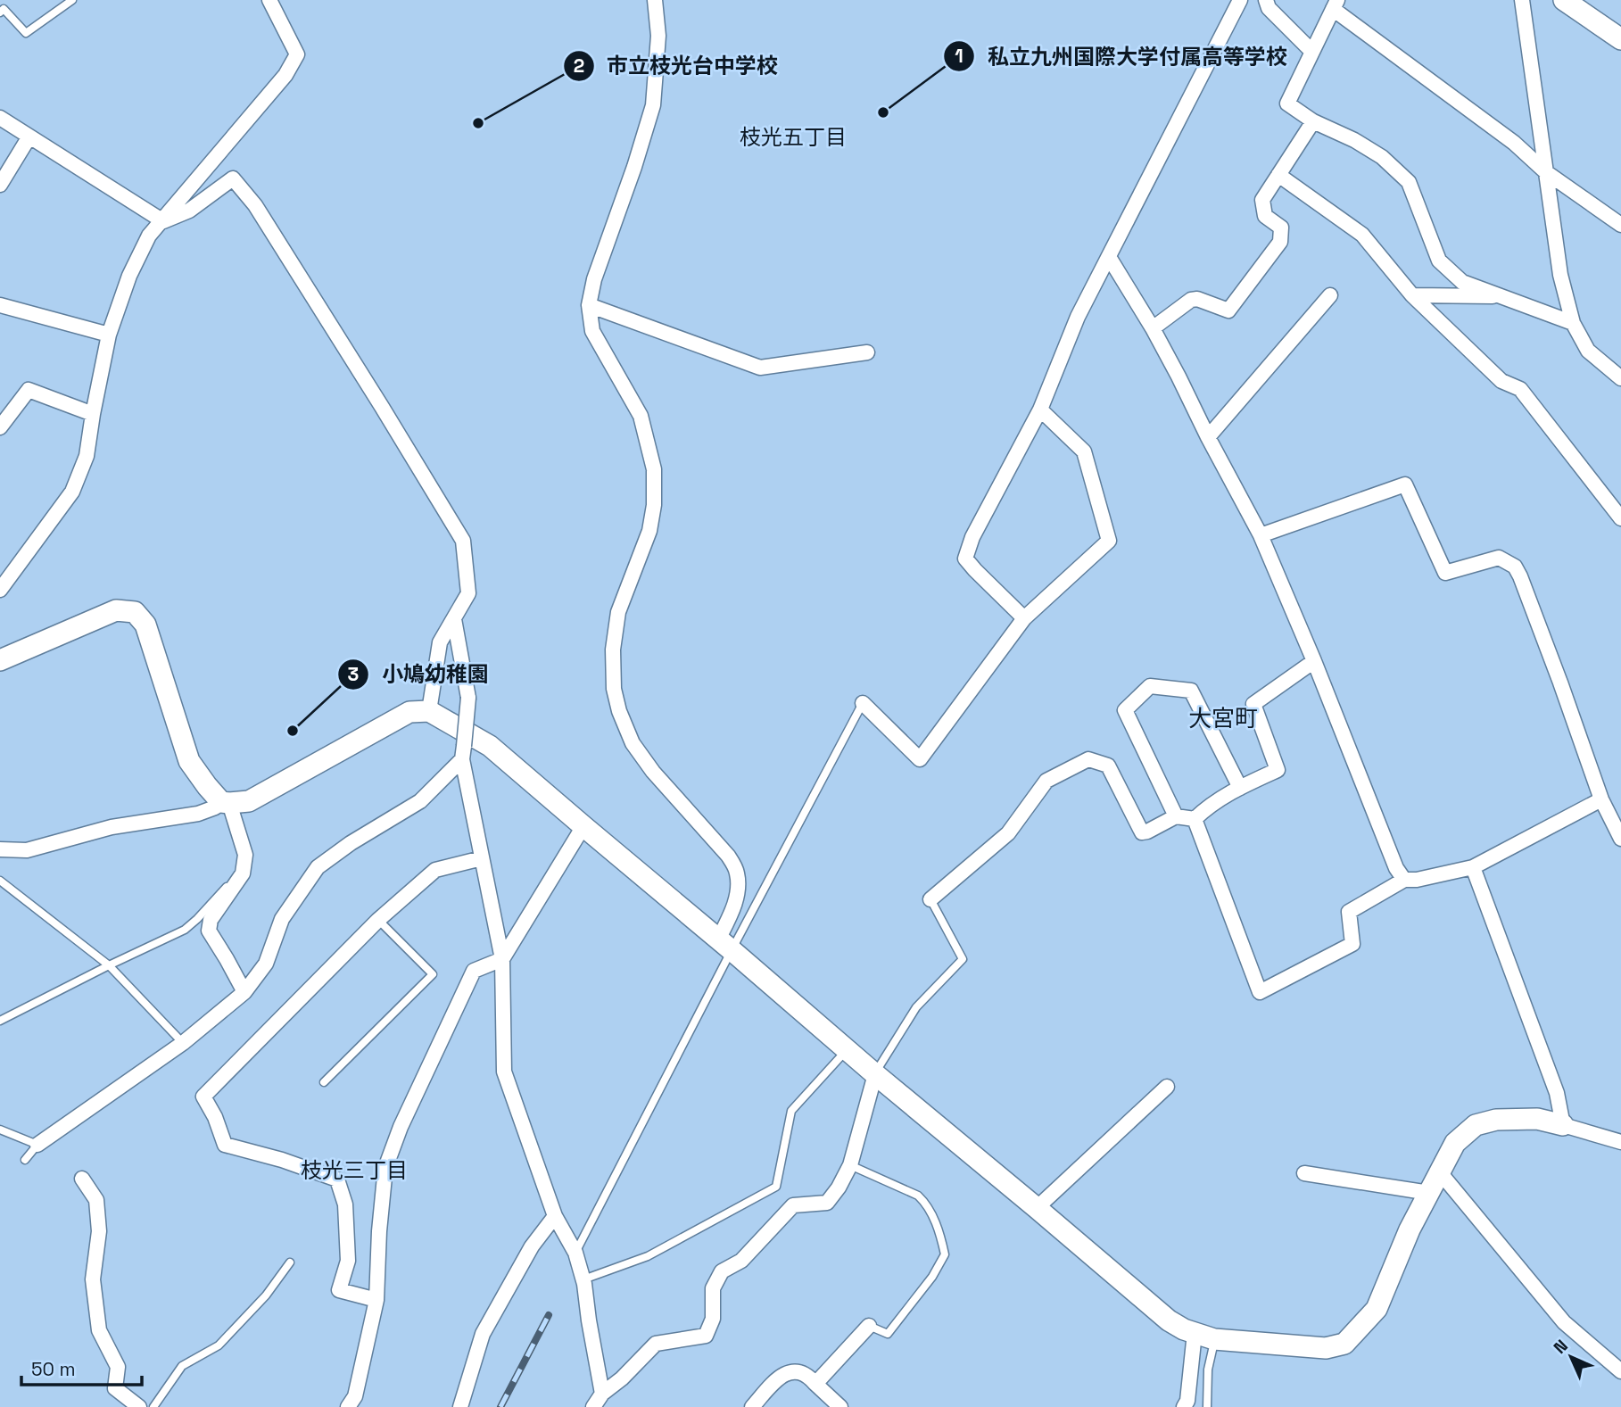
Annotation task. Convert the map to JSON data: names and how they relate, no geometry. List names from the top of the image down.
{
  "districts": ["枝光五丁目", "大宮町", "枝光三丁目"],
  "places": ["私立九州国際大学付属高等学校", "市立枝光台中学校", "小鳩幼稚園"],
  "scale_bar": "50 m",
  "north": "top left"
}
